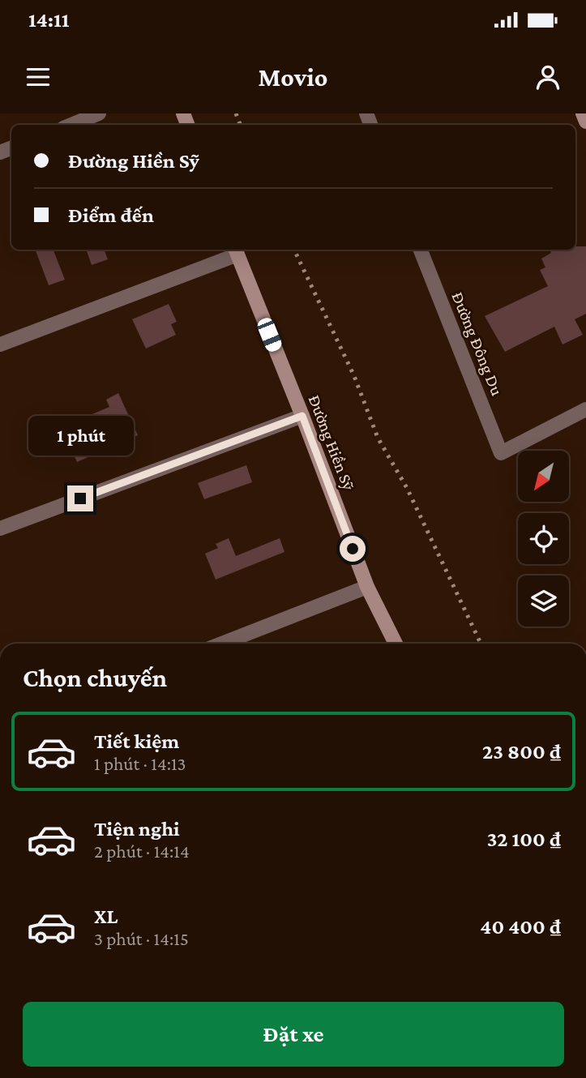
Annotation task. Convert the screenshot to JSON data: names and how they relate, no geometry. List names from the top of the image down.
{
  "streets": {
    "street": ["Đường Đông Du", "Đường Hiền Sỹ"]
  },
  "north": "bottom left",
  "page": {
    "status": "14:11",
    "header": "Movio",
    "banner": ["Đường Hiền Sỹ", "Điểm đến"],
    "bubble": "1 phút",
    "heading": "Chọn chuyến",
    "list": [
      {
        "name": "Tiết kiệm",
        "note": "1 phút · 14:13",
        "value": "23 800 ₫"
      },
      {
        "name": "Tiện nghi",
        "note": "2 phút · 14:14",
        "value": "32 100 ₫"
      },
      {
        "name": "XL",
        "note": "3 phút · 14:15",
        "value": "40 400 ₫"
      }
    ],
    "buttons": "Đặt xe"
  }
}
